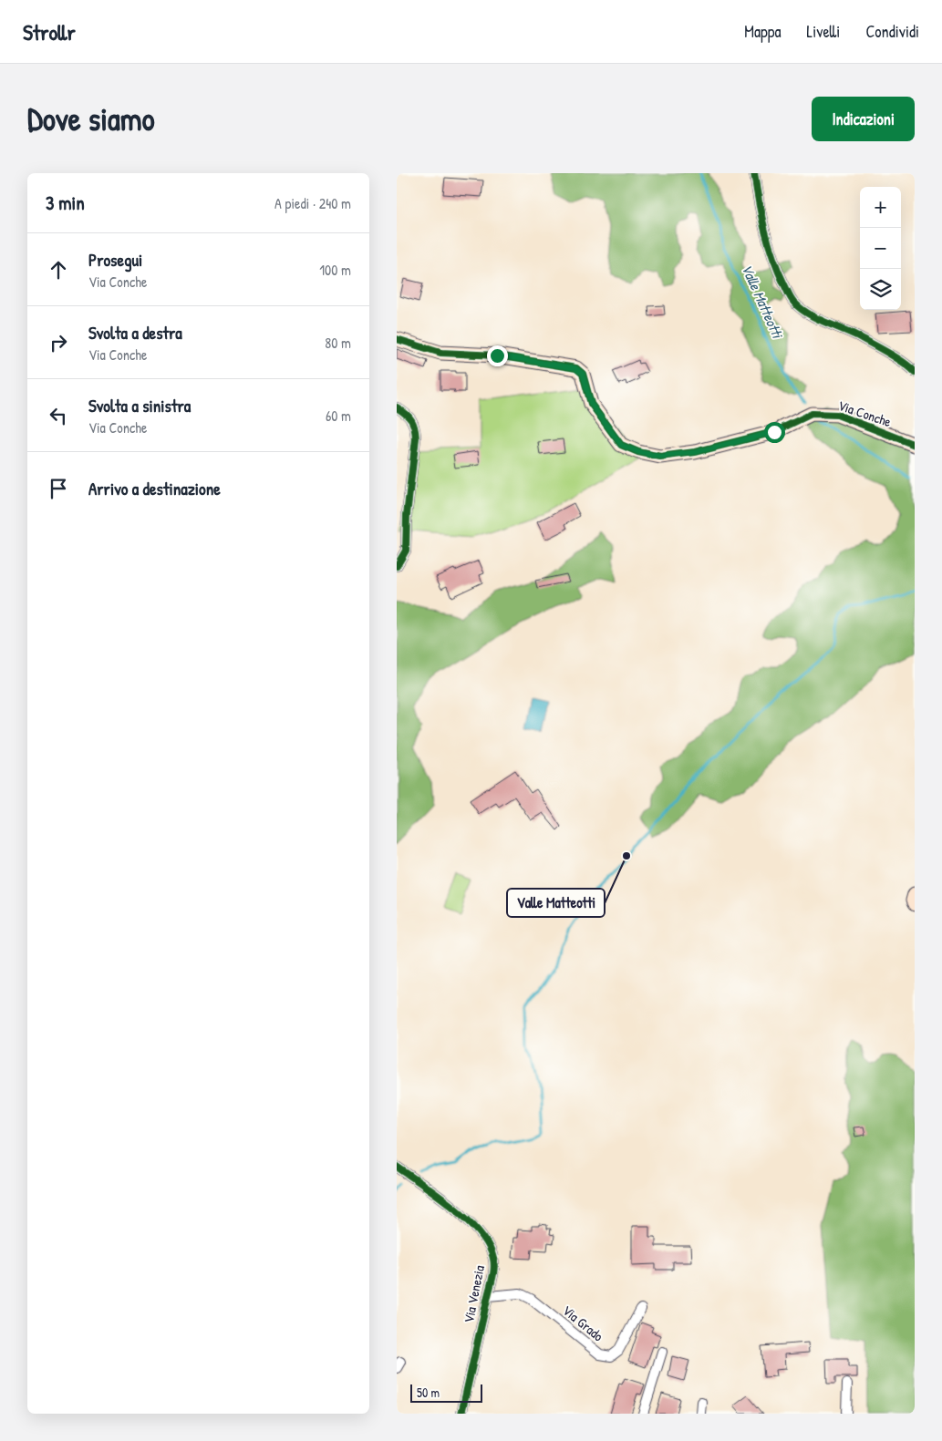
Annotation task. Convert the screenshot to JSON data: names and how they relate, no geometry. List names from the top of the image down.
{
  "streets": {
    "street": ["Via Conche", "Via Venezia", "Via Grado"]
  },
  "crossings": [
    ["Via Venezia", "Via Grado"]
  ],
  "water": ["Valle Matteotti"],
  "places": ["Valle Matteotti"],
  "scale_bar": "50 m",
  "page": {
    "header": "Strollr",
    "nav": ["Mappa", "Livelli", "Condividi"],
    "buttons": "Indicazioni",
    "title": "Dove siamo",
    "heading": ["3 min", "A piedi · 240 m"],
    "map_buttons": ["+", "−"],
    "list": [
      ["Prosegui", "Via Conche", "100 m"],
      ["Svolta a destra", "Via Conche", "80 m"],
      ["Svolta a sinistra", "Via Conche", "60 m"],
      "Arrivo a destinazione"
    ],
    "scale": "50 m"
  }
}
